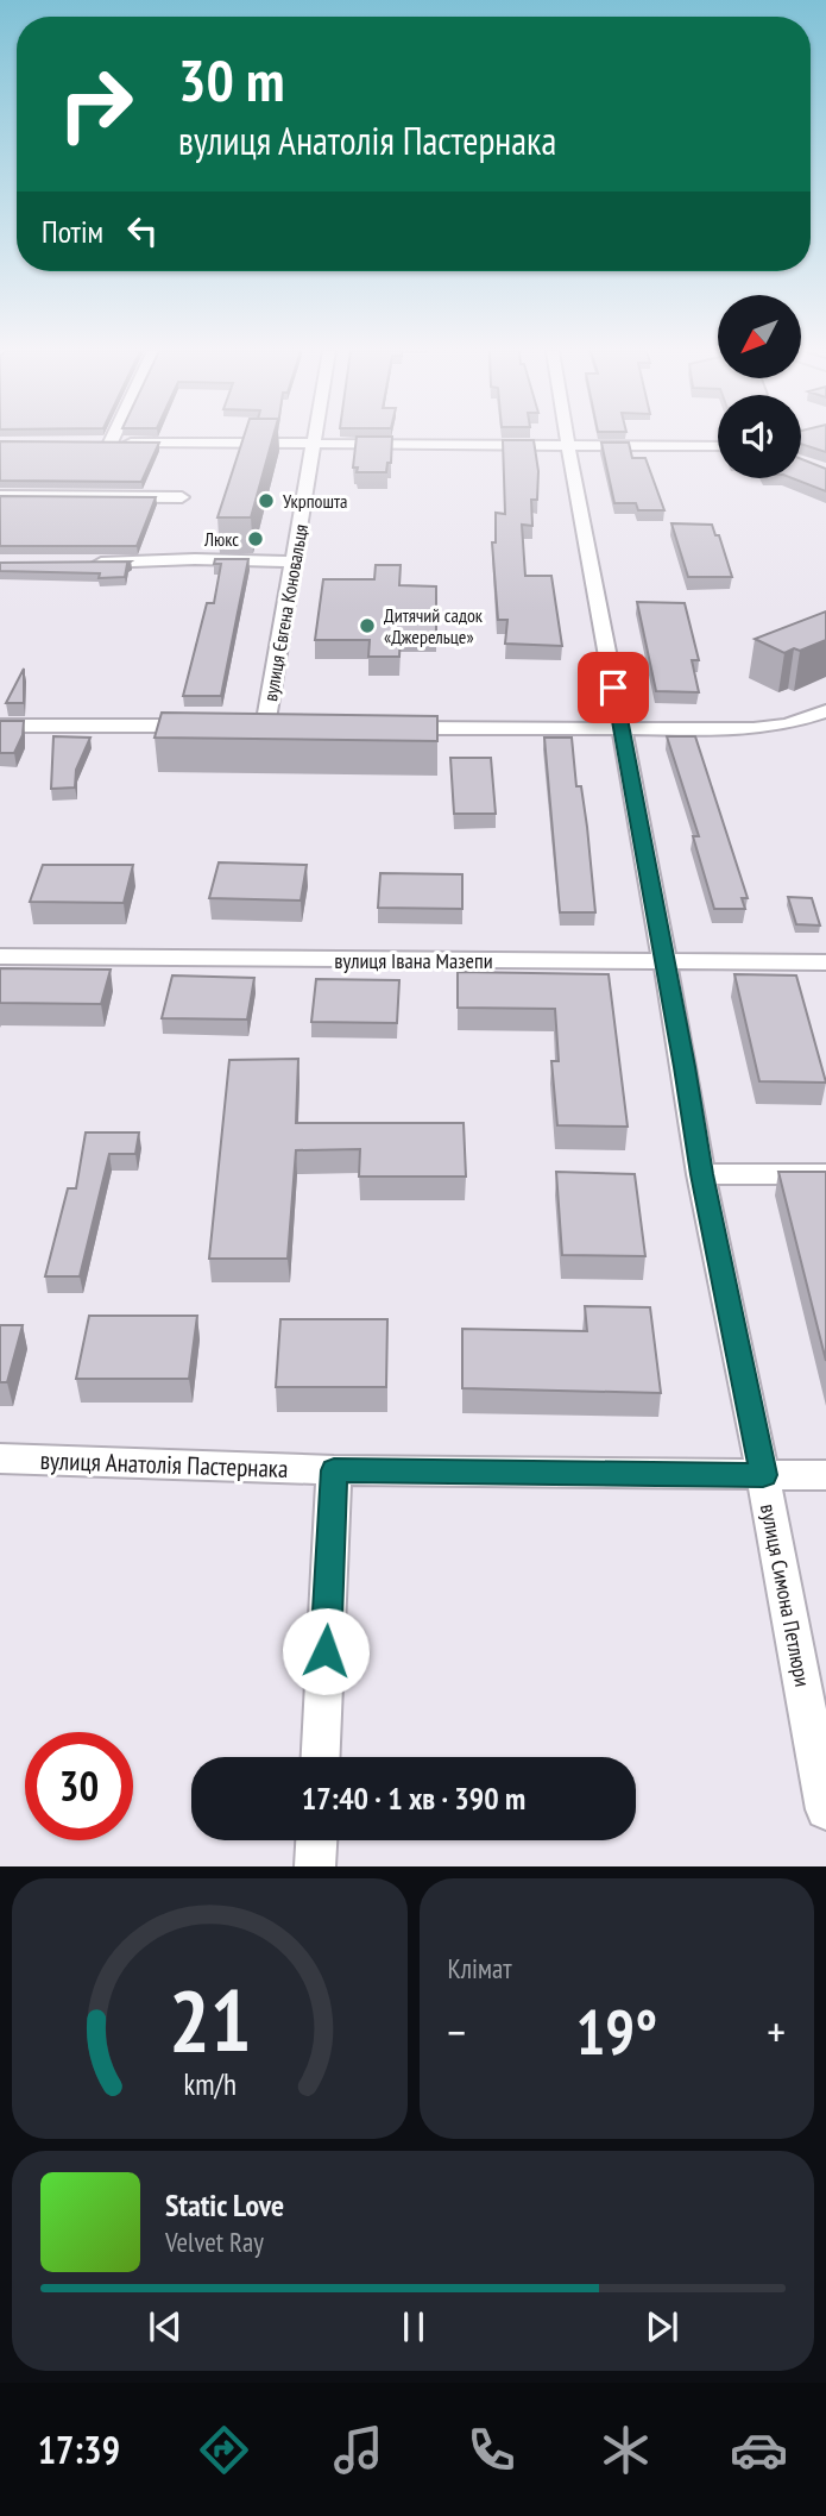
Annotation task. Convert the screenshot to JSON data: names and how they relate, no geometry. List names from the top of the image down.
{
  "streets": {
    "street": [
      "вулиця Євгена Коновальця",
      "вулиця Івана Мазепи",
      "вулиця Анатолія Пастернака",
      "вулиця Симона Петлюри"
    ]
  },
  "crossings": [
    ["вулиця Івана Мазепи", "вулиця Симона Петлюри"],
    ["вулиця Анатолія Пастернака", "вулиця Симона Петлюри"]
  ],
  "places": ["Укрпошта", "Люкс", "Дитячий садок «Джерельце»"],
  "north": "bottom left",
  "page": {
    "turn": ["30 m", "вулиця Анатолія Пастернака"],
    "then": "Потім",
    "limit": "30",
    "trip": "17:40 · 1 хв · 390 m",
    "tile": "Клімат",
    "heat": ["−", "19°", "+"],
    "song": ["Static Love", "Velvet Ray"],
    "tabs": "17:39",
    "gauge": ["21", "km/h"]
  }
}
